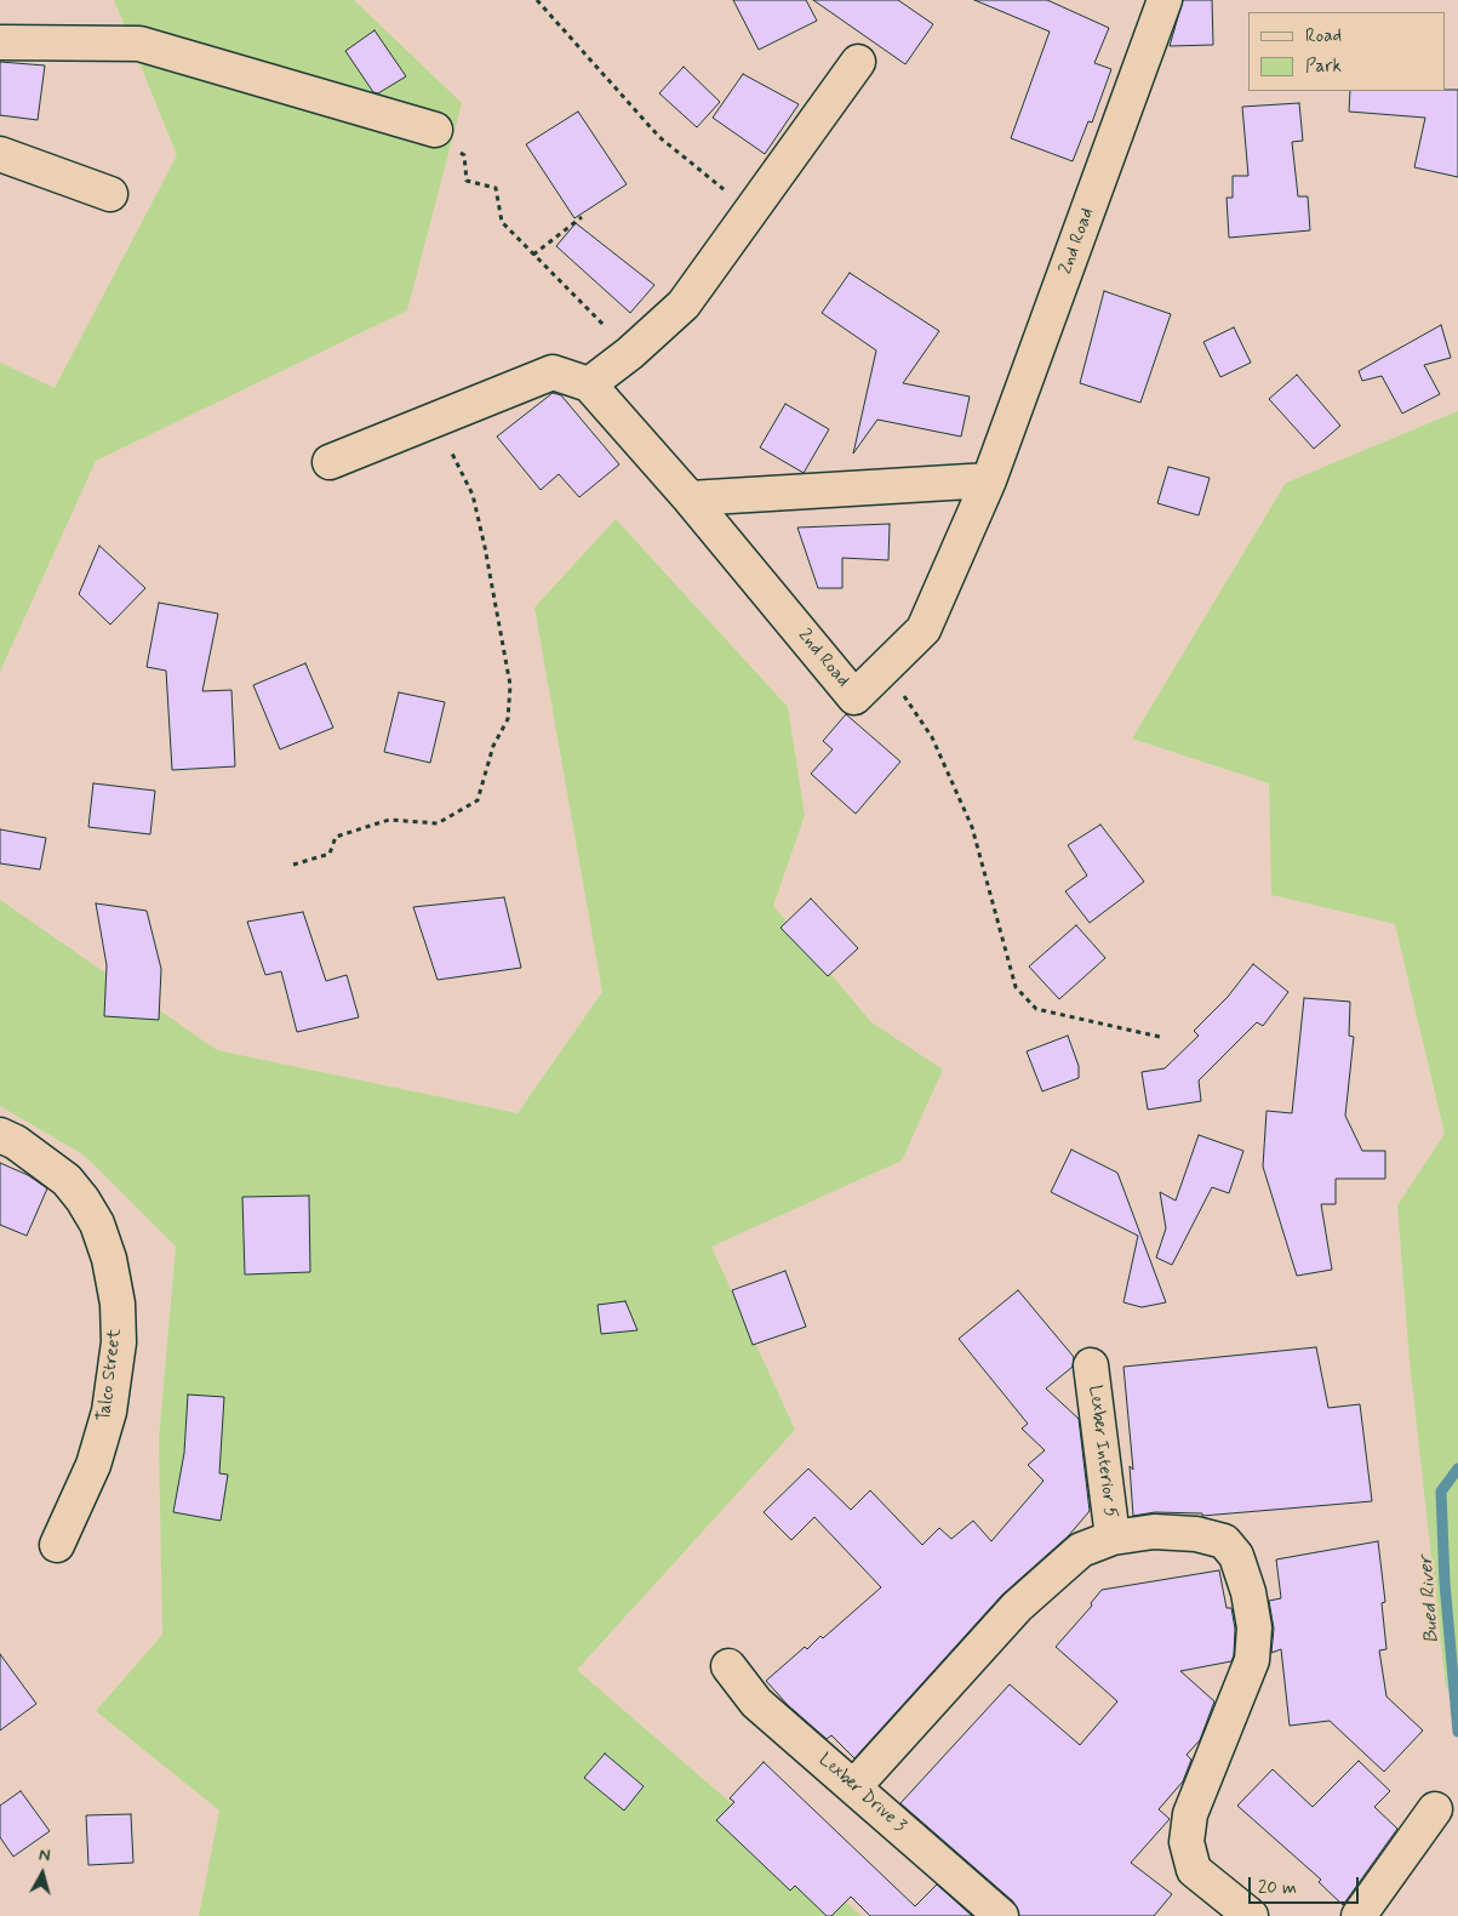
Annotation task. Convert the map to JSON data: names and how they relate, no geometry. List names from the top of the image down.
{
  "streets": {
    "street": [
      "2nd Road",
      "Talco Street",
      "Lexber Interior 5",
      "Lexber Drive 3"
    ]
  },
  "water": ["Bued River"],
  "legend": ["Road", "Park"],
  "scale_bar": "20 m",
  "north": "top"
}
